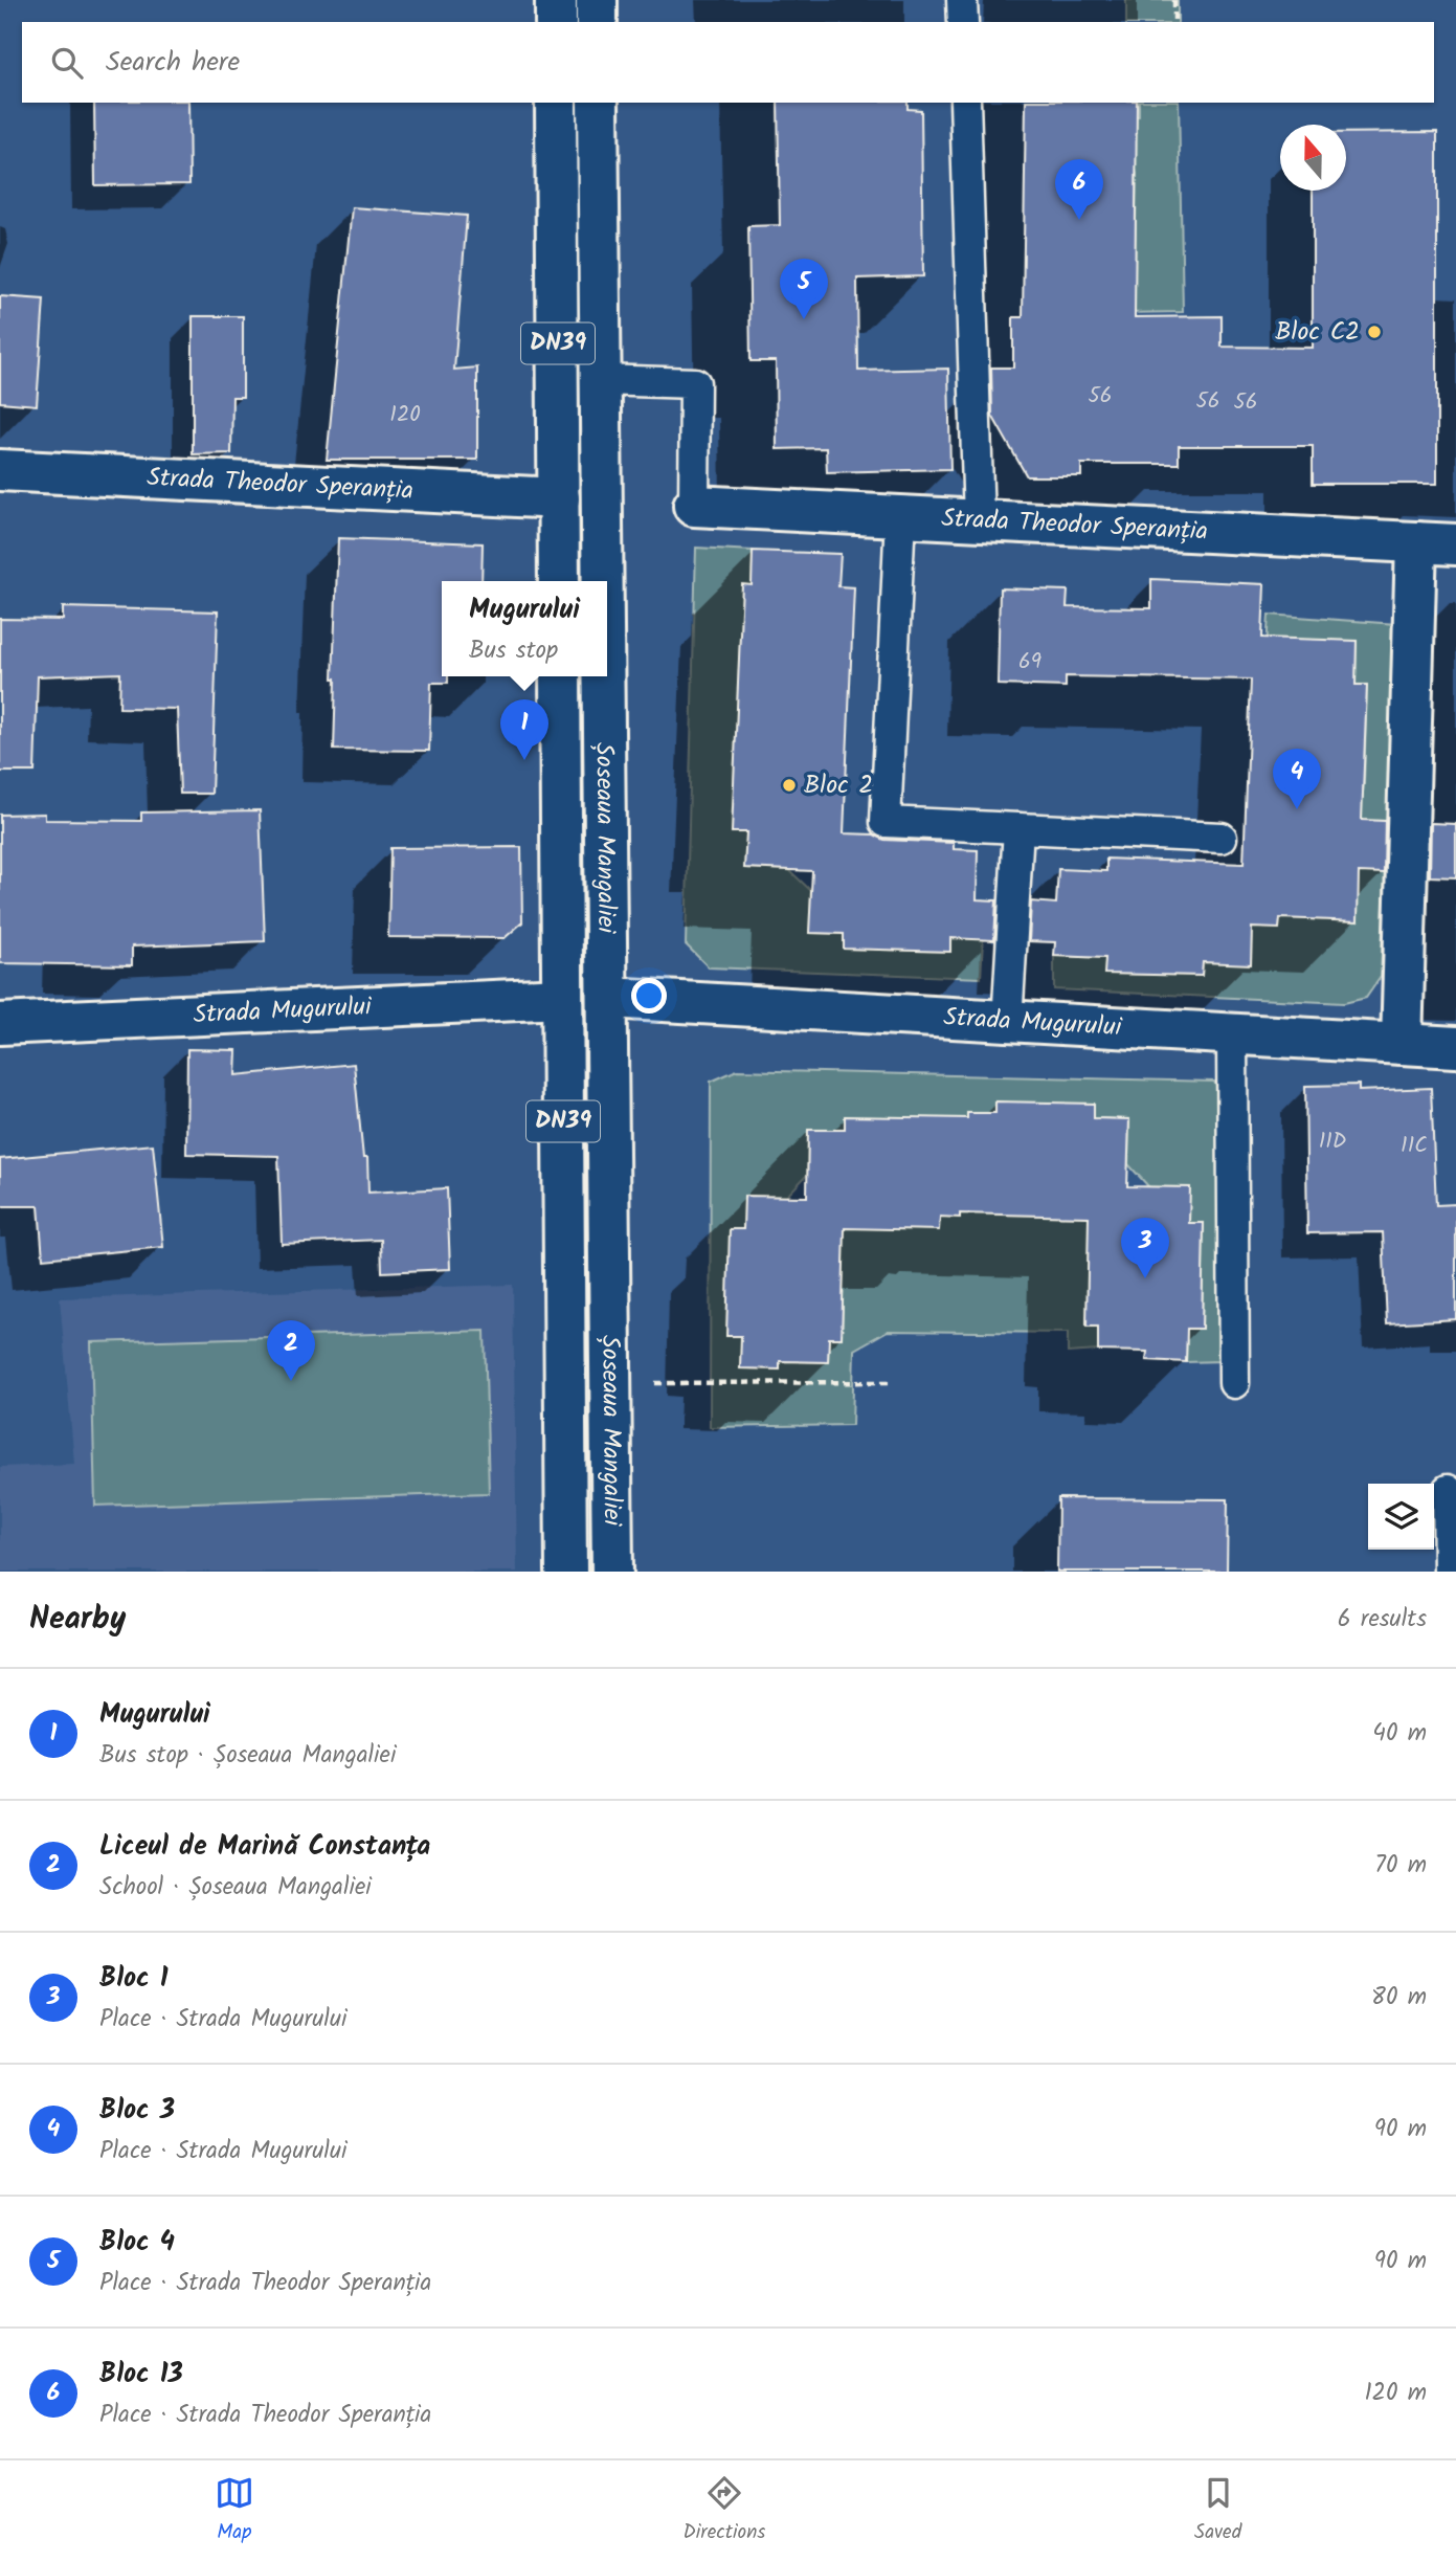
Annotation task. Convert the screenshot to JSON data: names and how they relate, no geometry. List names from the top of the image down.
{
  "streets": {
    "street": [
      "DN39",
      "Strada Theodor Speranția",
      "Șoseaua Mangaliei",
      "Strada Mugurului"
    ]
  },
  "crossings": [
    ["DN39", "Strada Theodor Speranția"],
    ["Șoseaua Mangaliei", "Strada Mugurului"]
  ],
  "places": ["Bloc C2", "Bloc 2"],
  "house_numbers": [
    "56",
    "56",
    "56",
    "120",
    "69",
    "11D",
    "11C"
  ],
  "north": "top",
  "page": {
    "search": "Search here",
    "pins": [
      "6",
      "5",
      "1",
      "4",
      "3",
      "2"
    ],
    "popup": ["Mugurului", "Bus stop"],
    "heading": ["Nearby", "6 results"],
    "list": [
      {
        "mark": "1",
        "name": "Mugurului",
        "note": "Bus stop · Șoseaua Mangaliei",
        "value": "40 m"
      },
      {
        "mark": "2",
        "name": "Liceul de Marină Constanța",
        "note": "School · Șoseaua Mangaliei",
        "value": "70 m"
      },
      {
        "mark": "3",
        "name": "Bloc 1",
        "note": "Place · Strada Mugurului",
        "value": "80 m"
      },
      {
        "mark": "4",
        "name": "Bloc 3",
        "note": "Place · Strada Mugurului",
        "value": "90 m"
      },
      {
        "mark": "5",
        "name": "Bloc 4",
        "note": "Place · Strada Theodor Speranția",
        "value": "90 m"
      },
      {
        "mark": "6",
        "name": "Bloc 13",
        "note": "Place · Strada Theodor Speranția",
        "value": "120 m"
      }
    ],
    "nav": ["Map", "Directions", "Saved"]
  }
}
